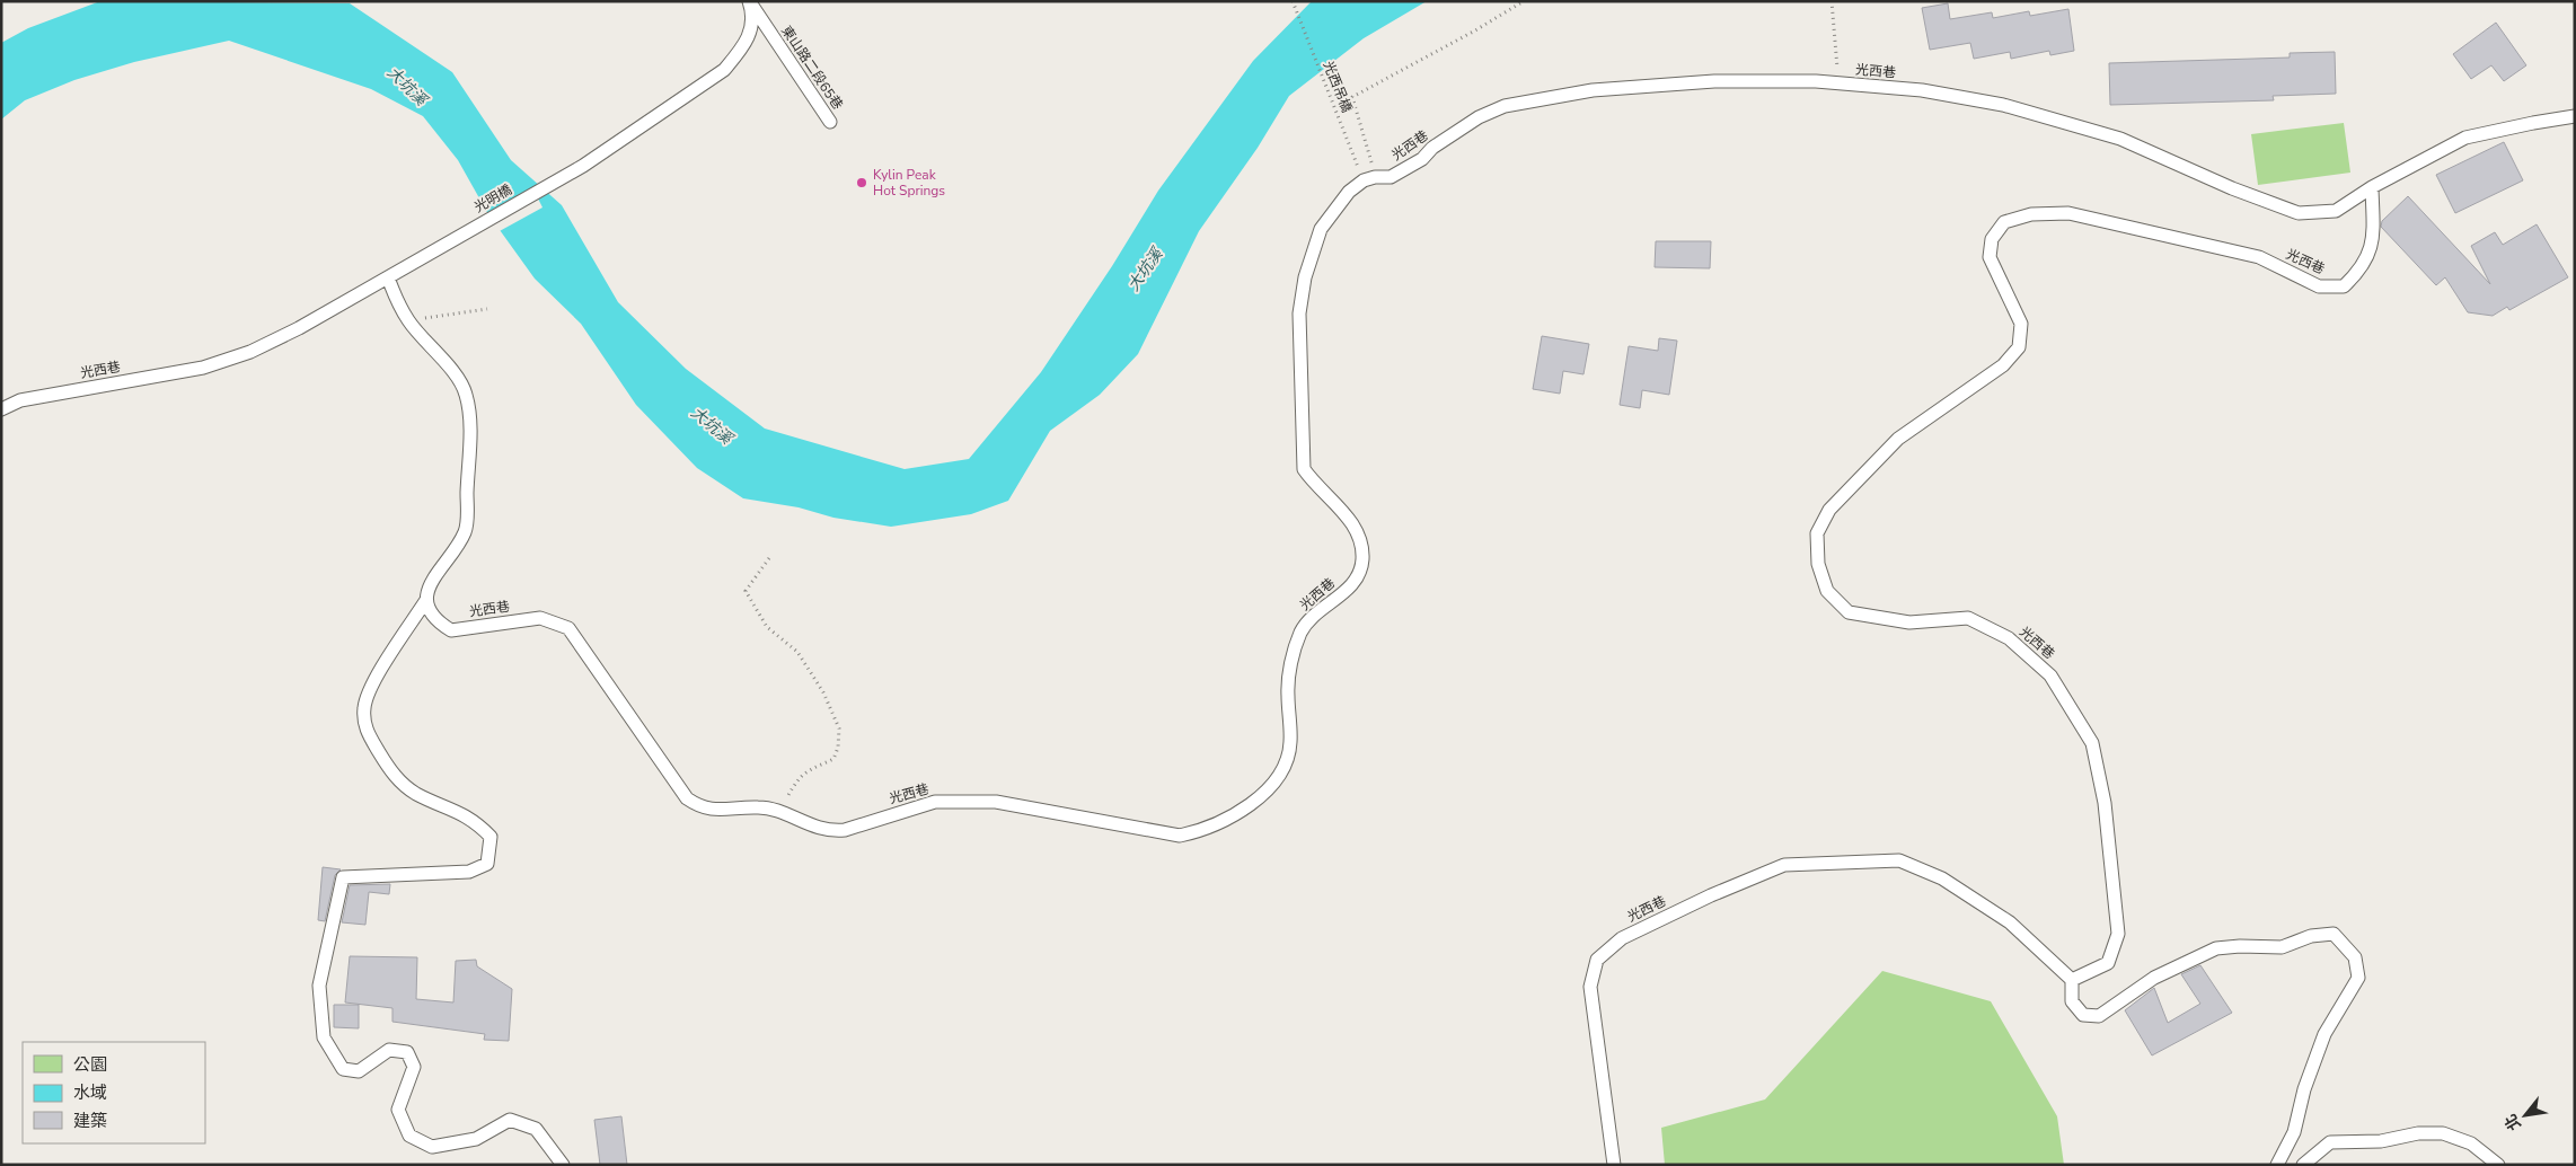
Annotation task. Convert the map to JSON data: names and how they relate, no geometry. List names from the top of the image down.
{
  "streets": {
    "lane": ["東山路二段65巷", "光西巷", "光明橋"],
    "path": ["光西吊橋"]
  },
  "crossings": [
    ["東山路二段65巷", "光明橋"],
    ["光西巷", "光西吊橋"],
    ["光西巷", "光明橋"]
  ],
  "water": ["大坑溪"],
  "places": ["Kylin Peak Hot Springs"],
  "legend": ["公園", "水域", "建築"],
  "north": "bottom left"
}
